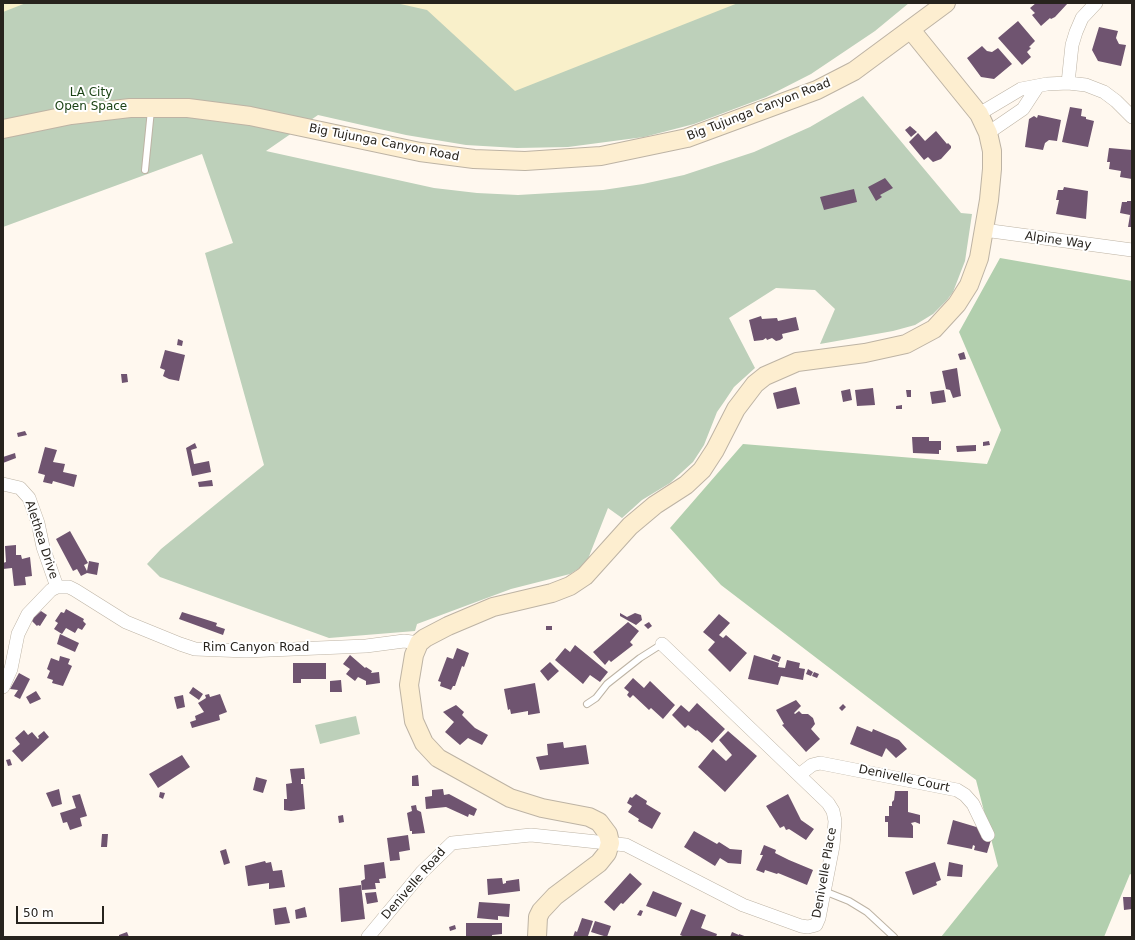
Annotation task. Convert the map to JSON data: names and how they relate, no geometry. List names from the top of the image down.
{
  "streets": {
    "street": [
      "Big Tujunga Canyon Road",
      "Alpine Way",
      "Alethea Drive",
      "Rim Canyon Road",
      "Denivelle Court",
      "Denivelle Place",
      "Denivelle Road"
    ]
  },
  "crossings": [
    ["Alethea Drive", "Rim Canyon Road"],
    ["Denivelle Court", "Denivelle Place"],
    ["Denivelle Place", "Denivelle Road"]
  ],
  "parks": ["LA City Open Space"],
  "scale_bar": "50 m"
}
